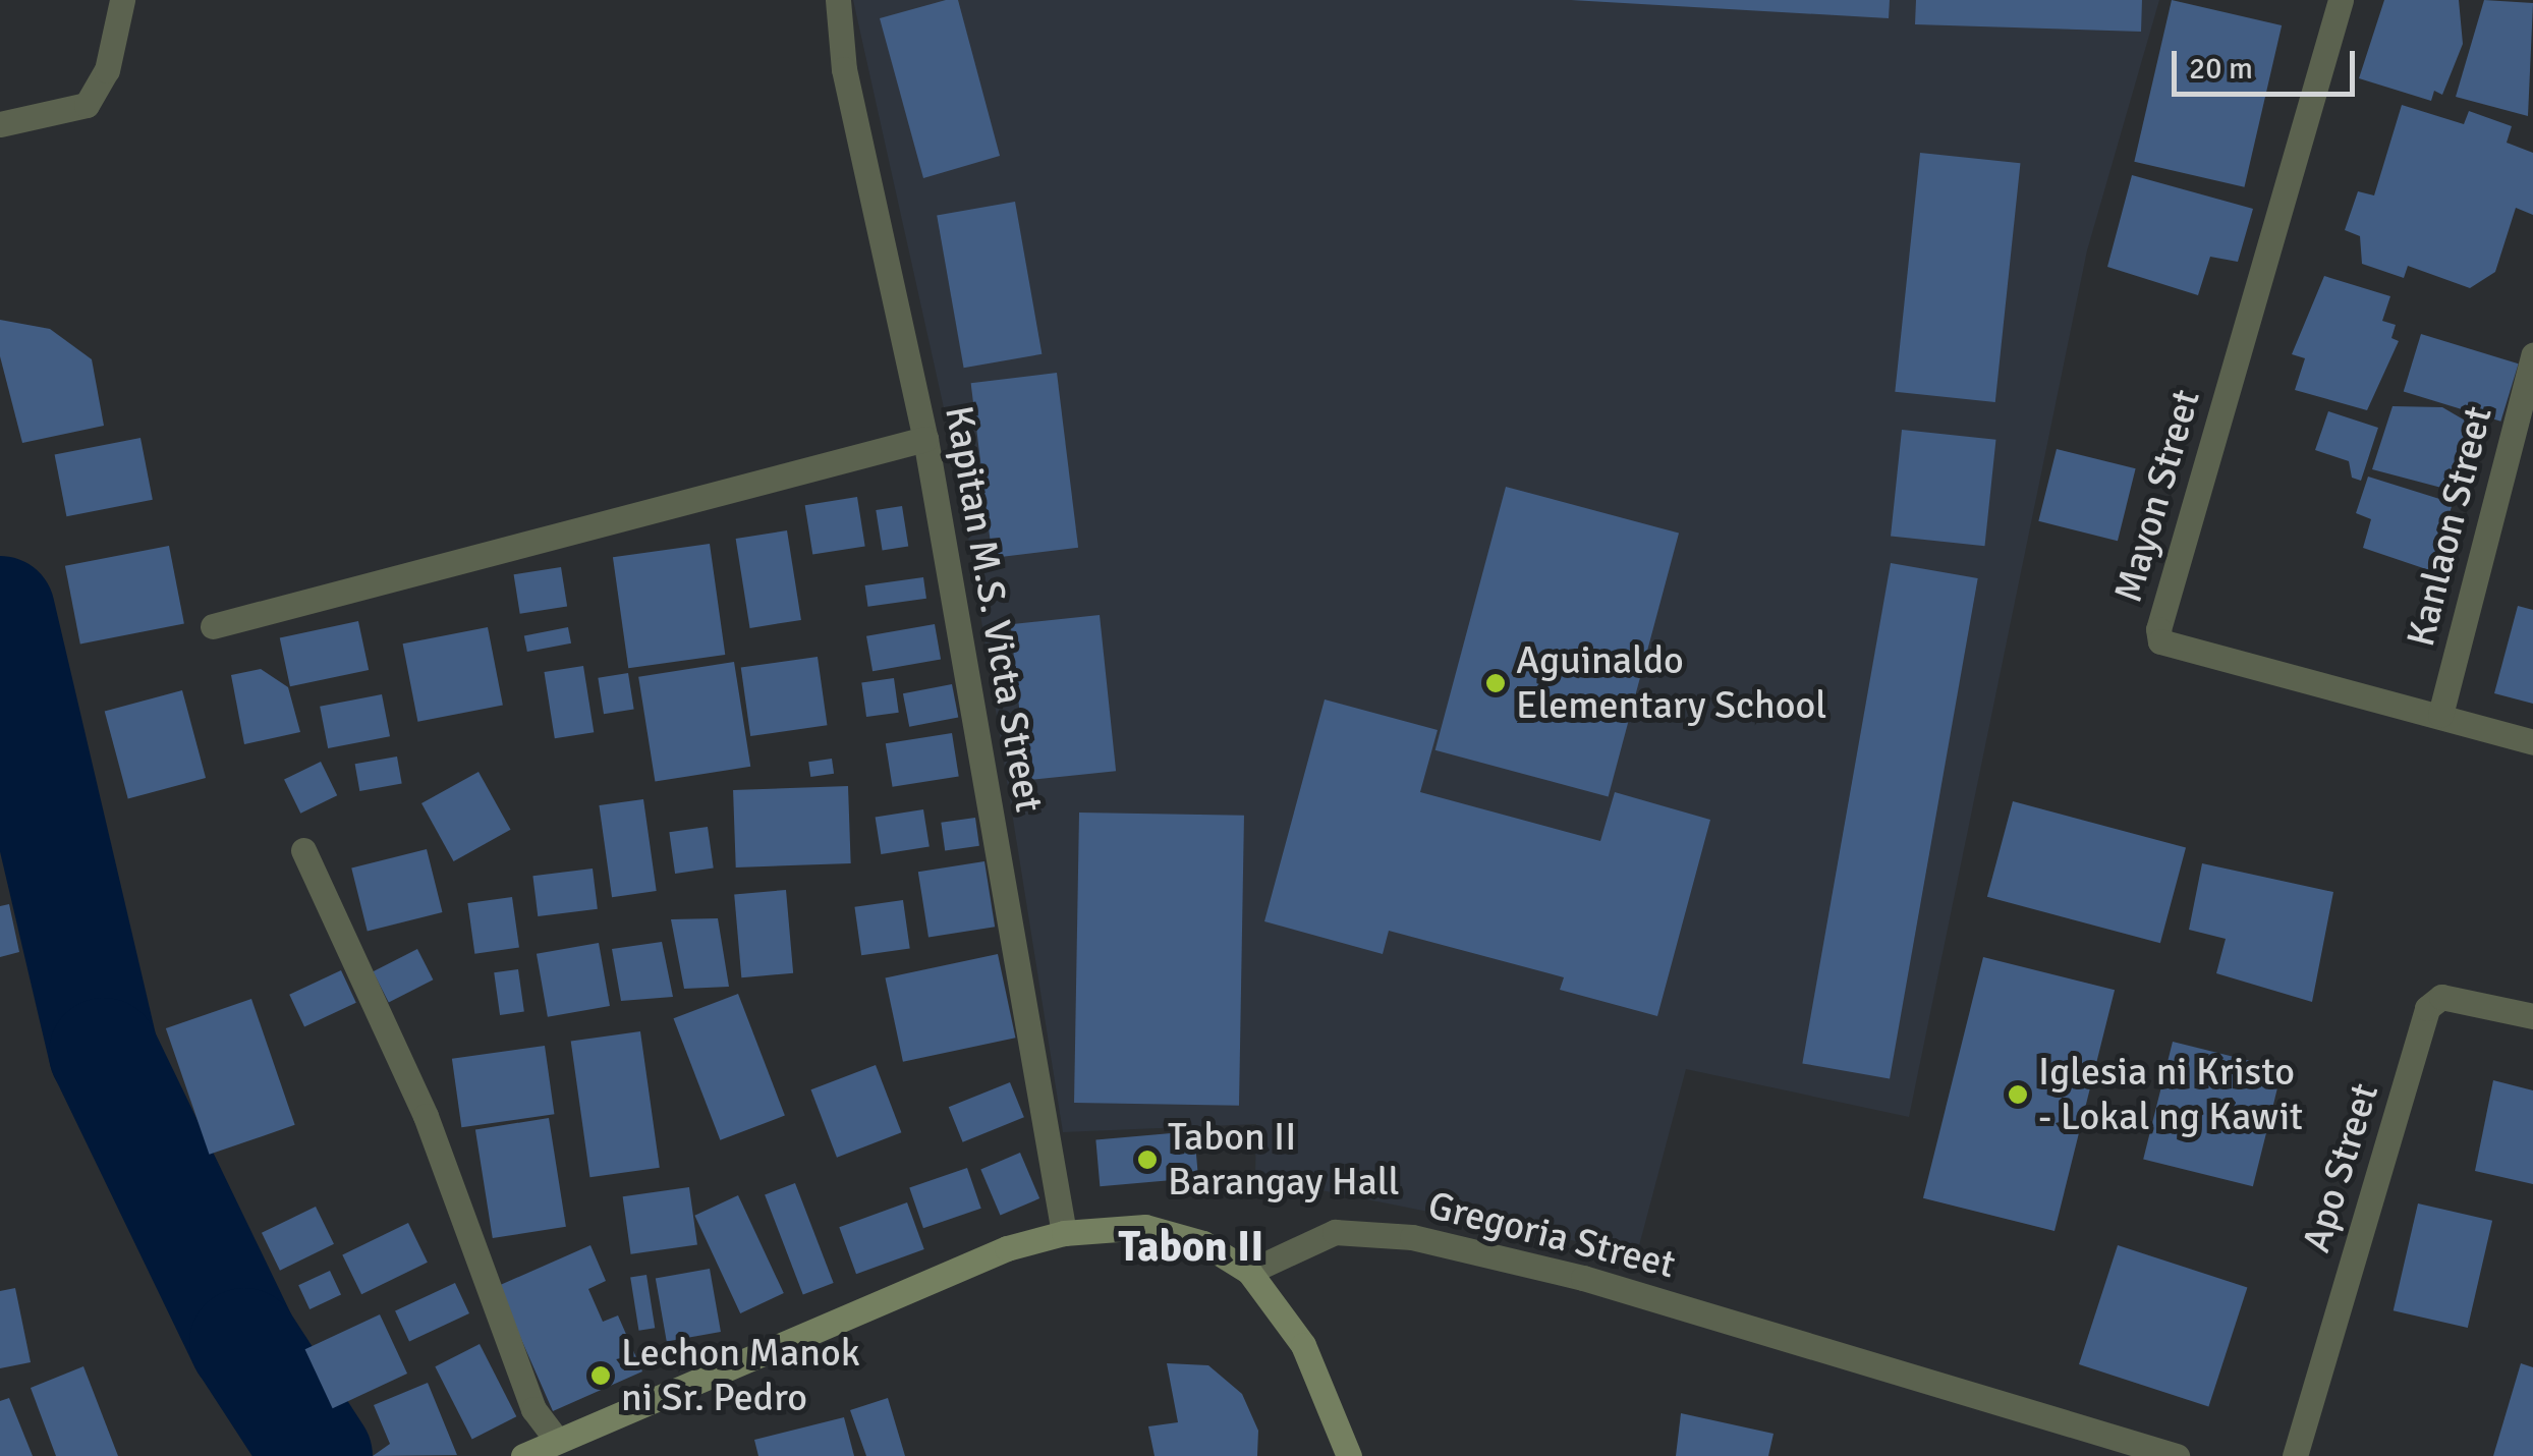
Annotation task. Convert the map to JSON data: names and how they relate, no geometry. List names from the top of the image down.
{
  "streets": {
    "street": [
      "Mayon Street",
      "Kanlaon Street",
      "Kapitan M.S. Victa Street",
      "Apo Street",
      "Gregoria Street"
    ]
  },
  "crossings": [
    ["Mayon Street", "Kanlaon Street"]
  ],
  "districts": ["Tabon II"],
  "places": [
    "Aguinaldo Elementary School",
    "Iglesia ni Kristo - Lokal ng Kawit",
    "Tabon II Barangay Hall",
    "Lechon Manok ni Sr. Pedro"
  ],
  "scale_bar": "20 m"
}
